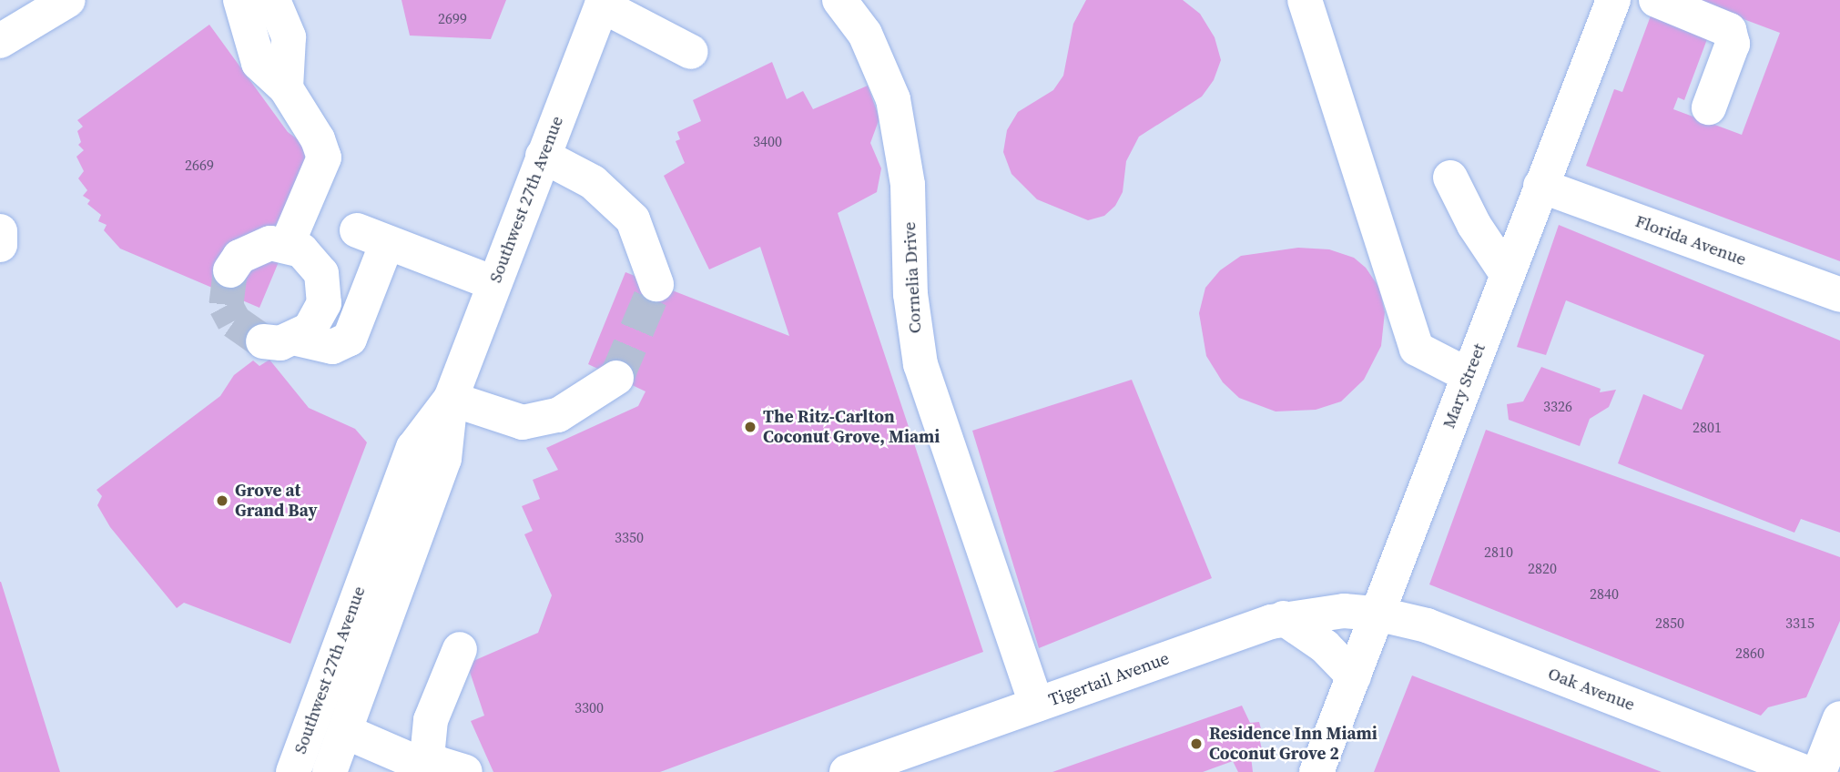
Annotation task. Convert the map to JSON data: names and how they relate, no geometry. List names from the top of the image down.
{
  "streets": {
    "street": [
      "Southwest 27th Avenue",
      "Florida Avenue",
      "Cornelia Drive",
      "Mary Street",
      "Tigertail Avenue",
      "Oak Avenue"
    ]
  },
  "crossings": [
    ["Florida Avenue", "Mary Street"],
    ["Cornelia Drive", "Tigertail Avenue"],
    ["Mary Street", "Tigertail Avenue"],
    ["Mary Street", "Oak Avenue"],
    ["Tigertail Avenue", "Oak Avenue"]
  ],
  "places": ["The Ritz-Carlton Coconut Grove, Miami", "Grove at Grand Bay", "Residence Inn Miami Coconut Grove 2"],
  "house_numbers": [
    "2699",
    "3400",
    "2669",
    "3326",
    "2801",
    "3350",
    "2810",
    "2820",
    "2840",
    "2850",
    "3315",
    "2860",
    "3300"
  ]
}
